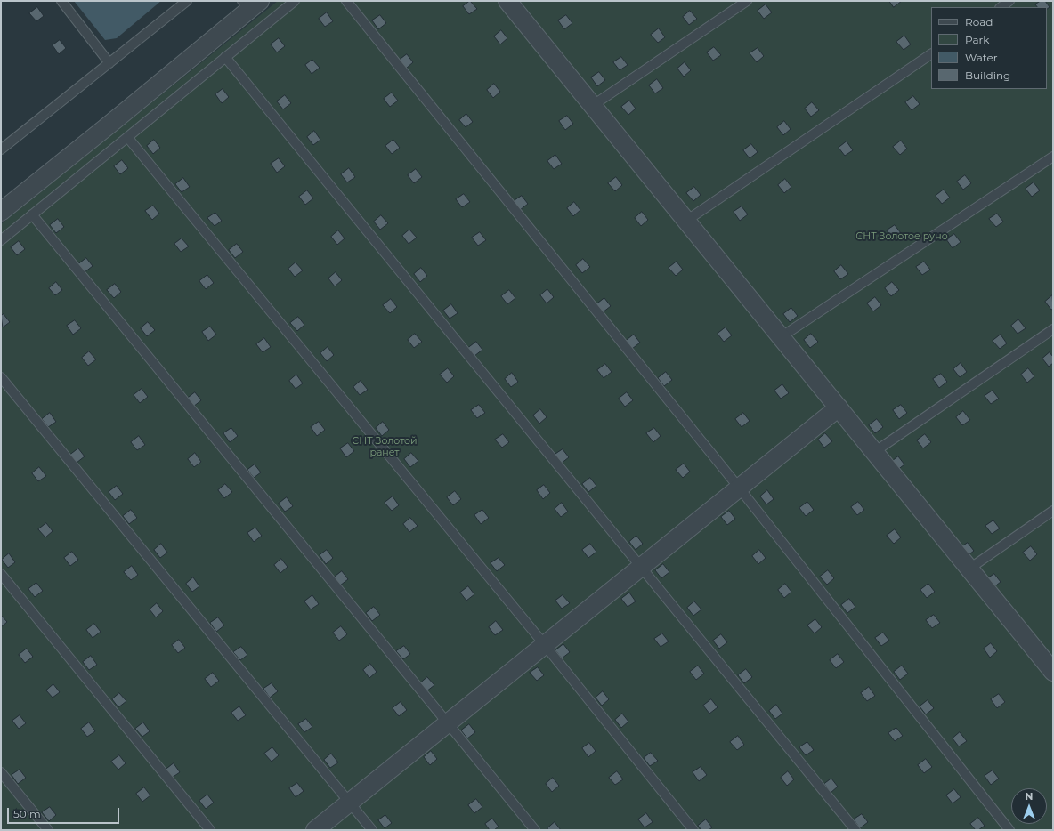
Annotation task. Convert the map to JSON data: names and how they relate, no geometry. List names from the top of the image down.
{
  "parks": ["СНТ Золотое руно", "СНТ Золотой ранет"],
  "legend": [
    "Road",
    "Park",
    "Water",
    "Building"
  ],
  "scale_bar": "50 m",
  "north": "top"
}
